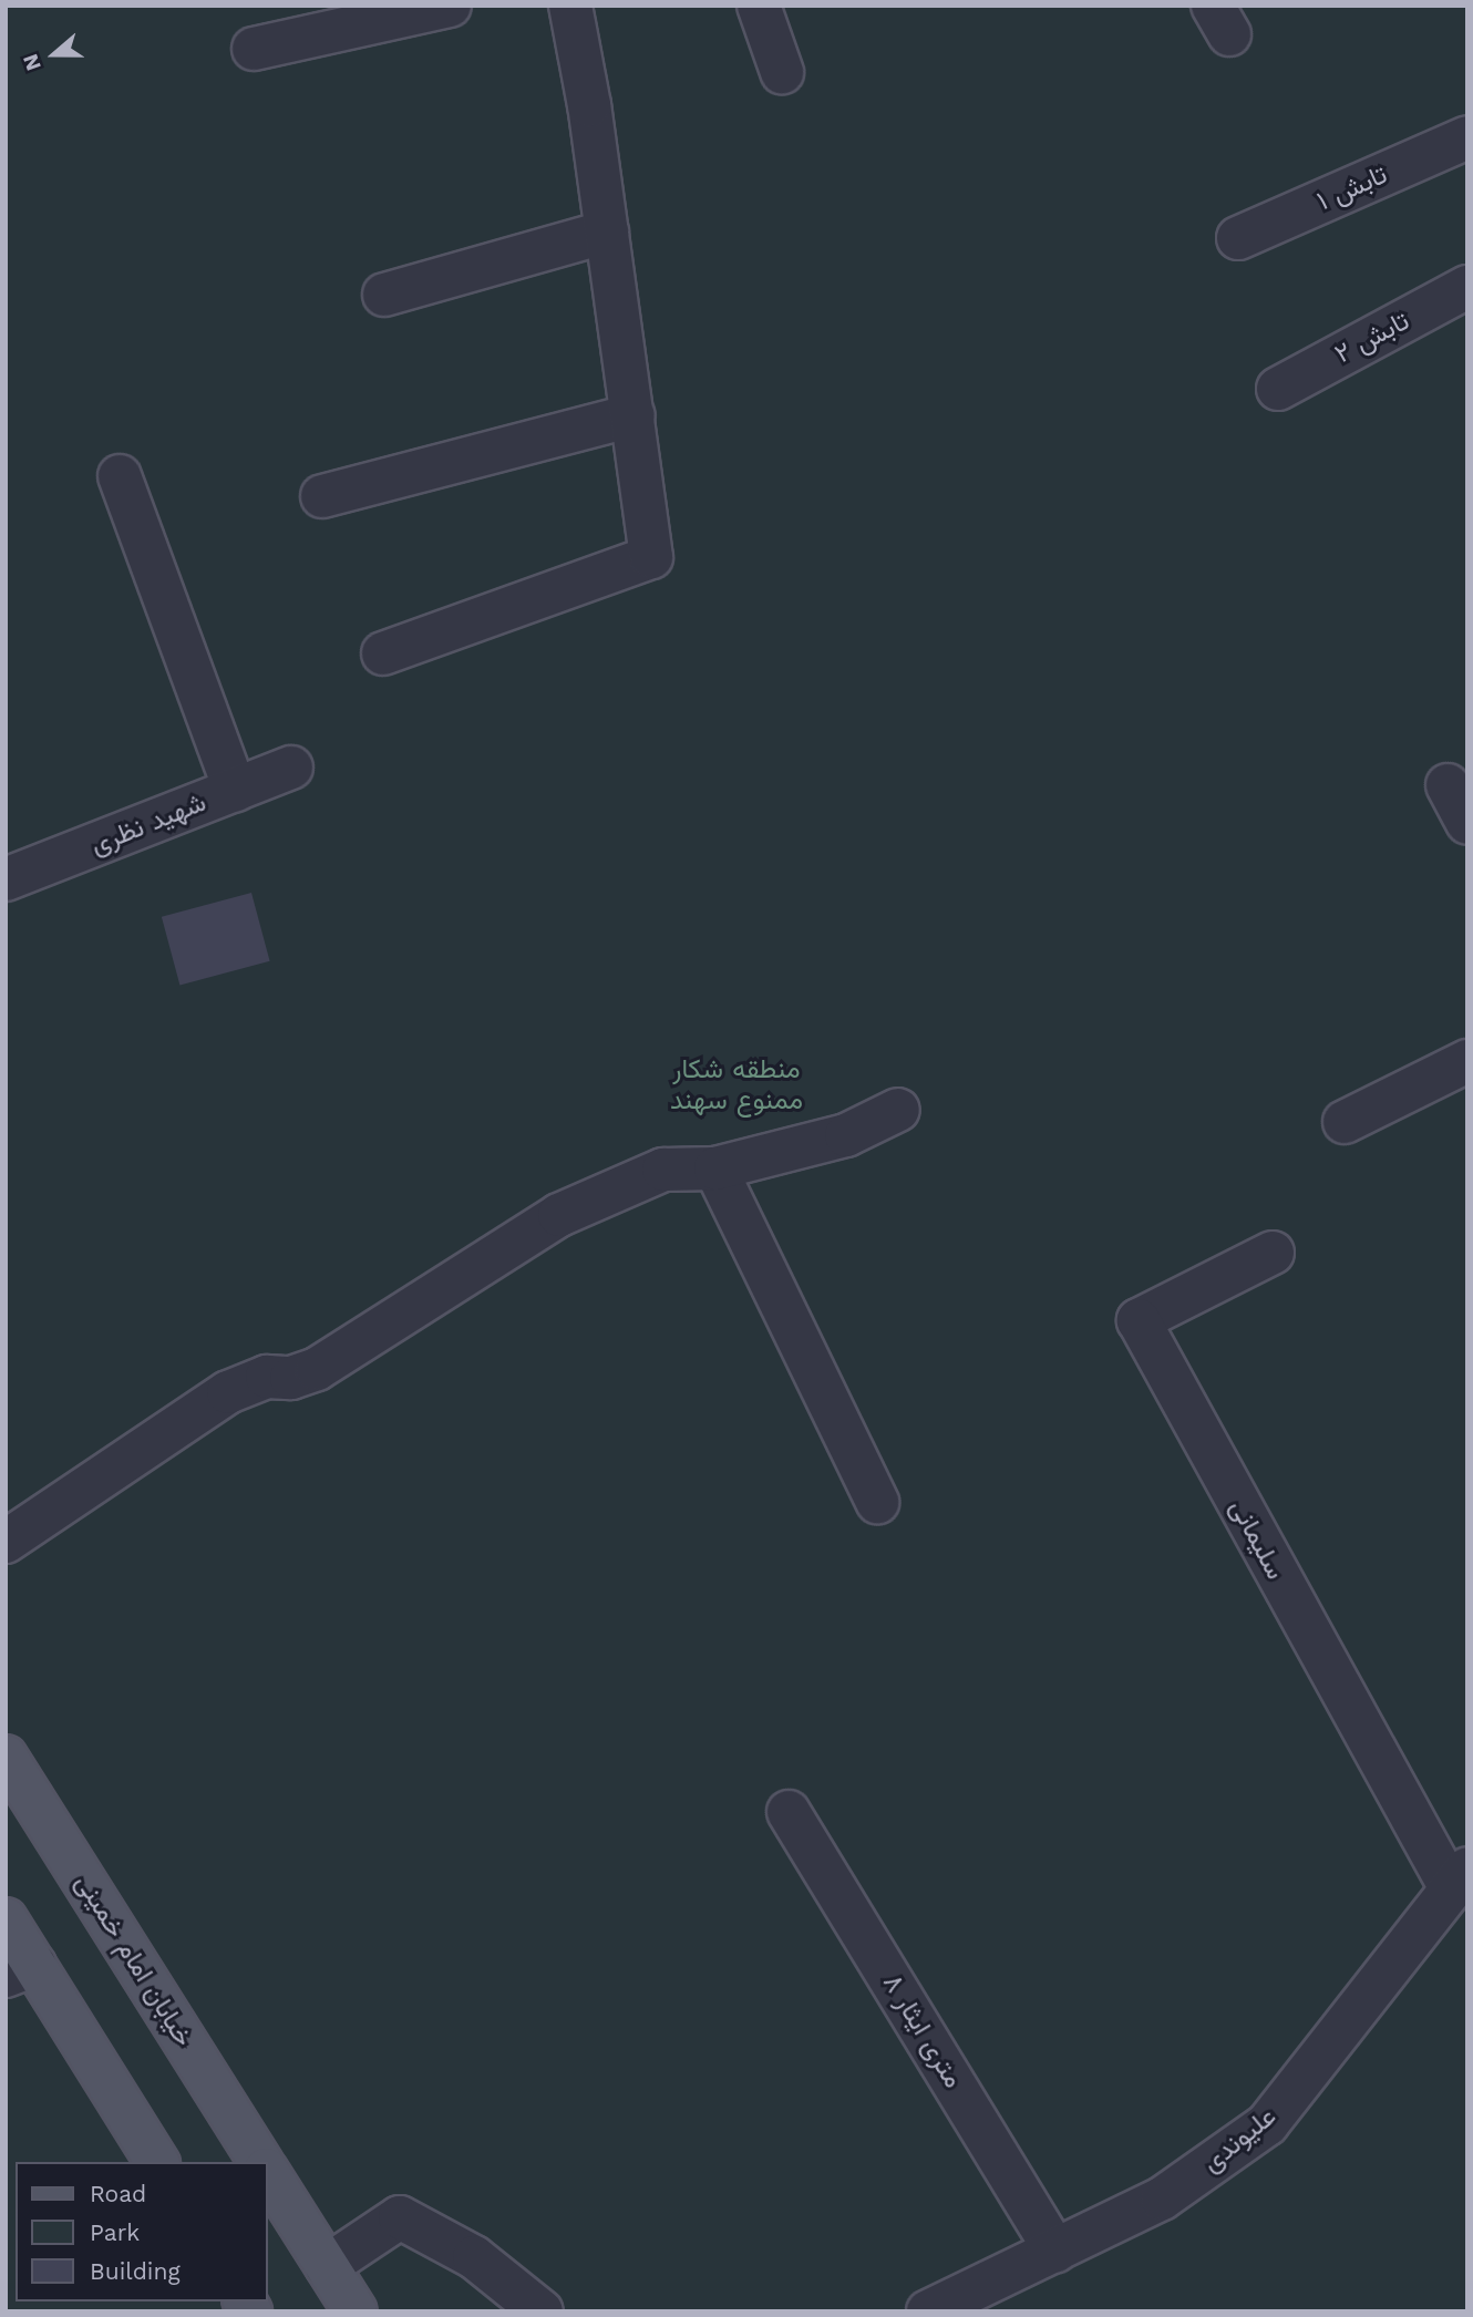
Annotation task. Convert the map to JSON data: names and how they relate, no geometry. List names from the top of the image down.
{
  "streets": {
    "main road": ["خیابان امام خمینی"],
    "street": [
      "تابش ۱",
      "تابش ۲",
      "شهید نظری",
      "سلیمانی",
      "۸ متری ایثار",
      "علیوندی"
    ]
  },
  "crossings": [
    ["سلیمانی", "علیوندی"],
    ["۸ متری ایثار", "علیوندی"]
  ],
  "parks": ["منطقه شکار ممنوع سهند"],
  "legend": ["Road", "Park", "Building"],
  "north": "left"
}
